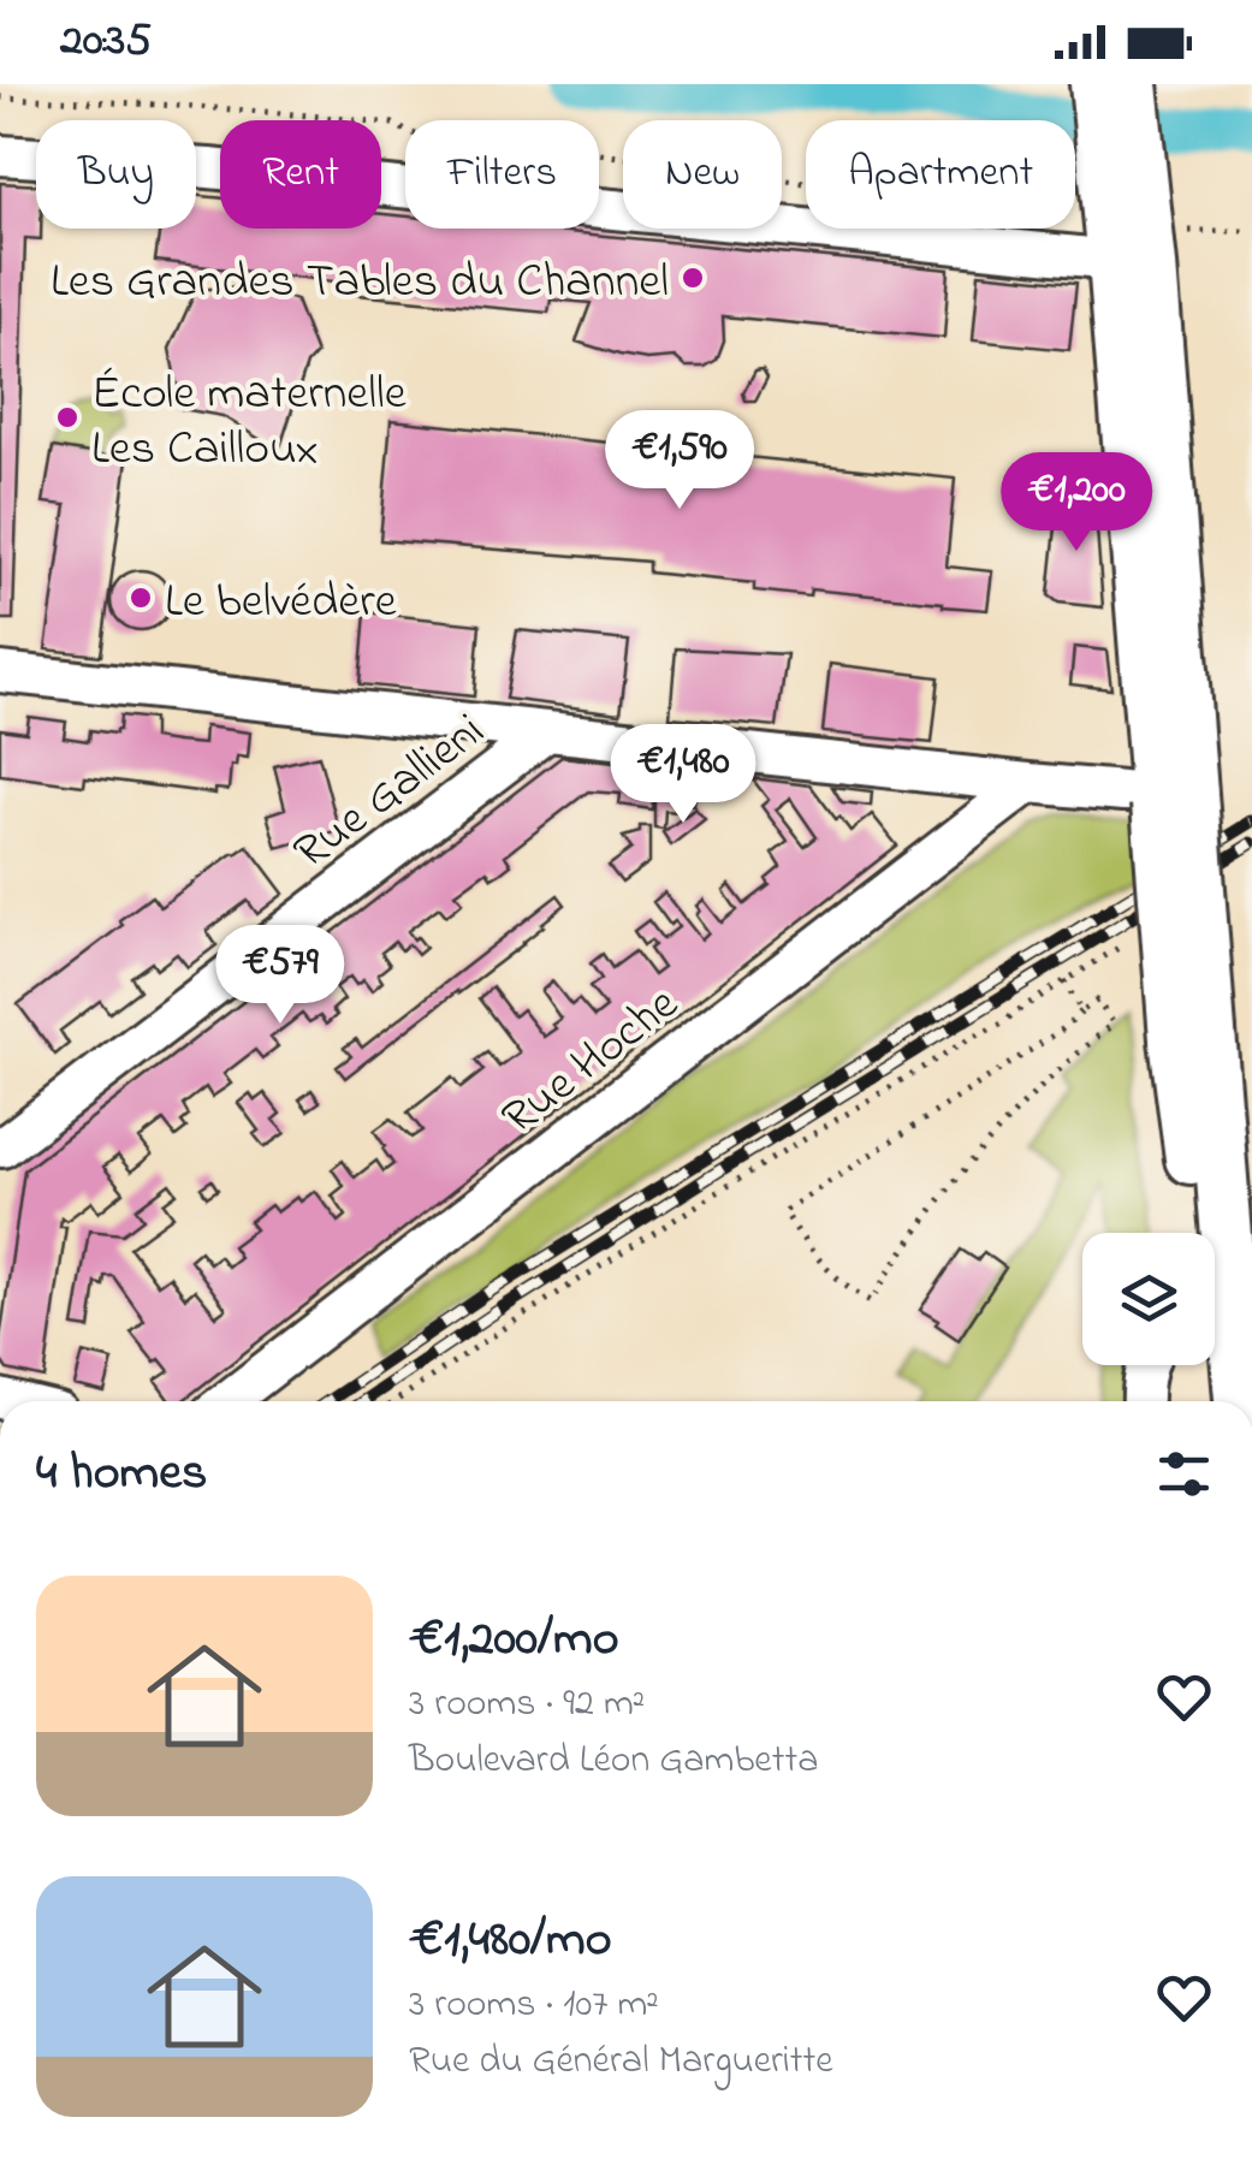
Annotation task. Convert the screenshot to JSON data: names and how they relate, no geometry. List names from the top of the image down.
{
  "streets": {
    "street": ["Rue Gallieni", "Rue Hoche"]
  },
  "places": ["Les Grandes Tables du Channel", "École maternelle Les Cailloux", "Le belvédère"],
  "page": {
    "status": "20:35",
    "chip": [
      "Buy",
      "Rent",
      "Filters",
      "New",
      "Apartment"
    ],
    "price": [
      "€1,590",
      "€1,200",
      "€1,480",
      "€579"
    ],
    "heading": "4 homes",
    "list": [
      {
        "name": "€1,200/mo",
        "note": "3 rooms · 92 m² · Boulevard Léon Gambetta"
      },
      {
        "name": "€1,480/mo",
        "note": "3 rooms · 107 m² · Rue du Général Margueritte"
      }
    ]
  }
}
